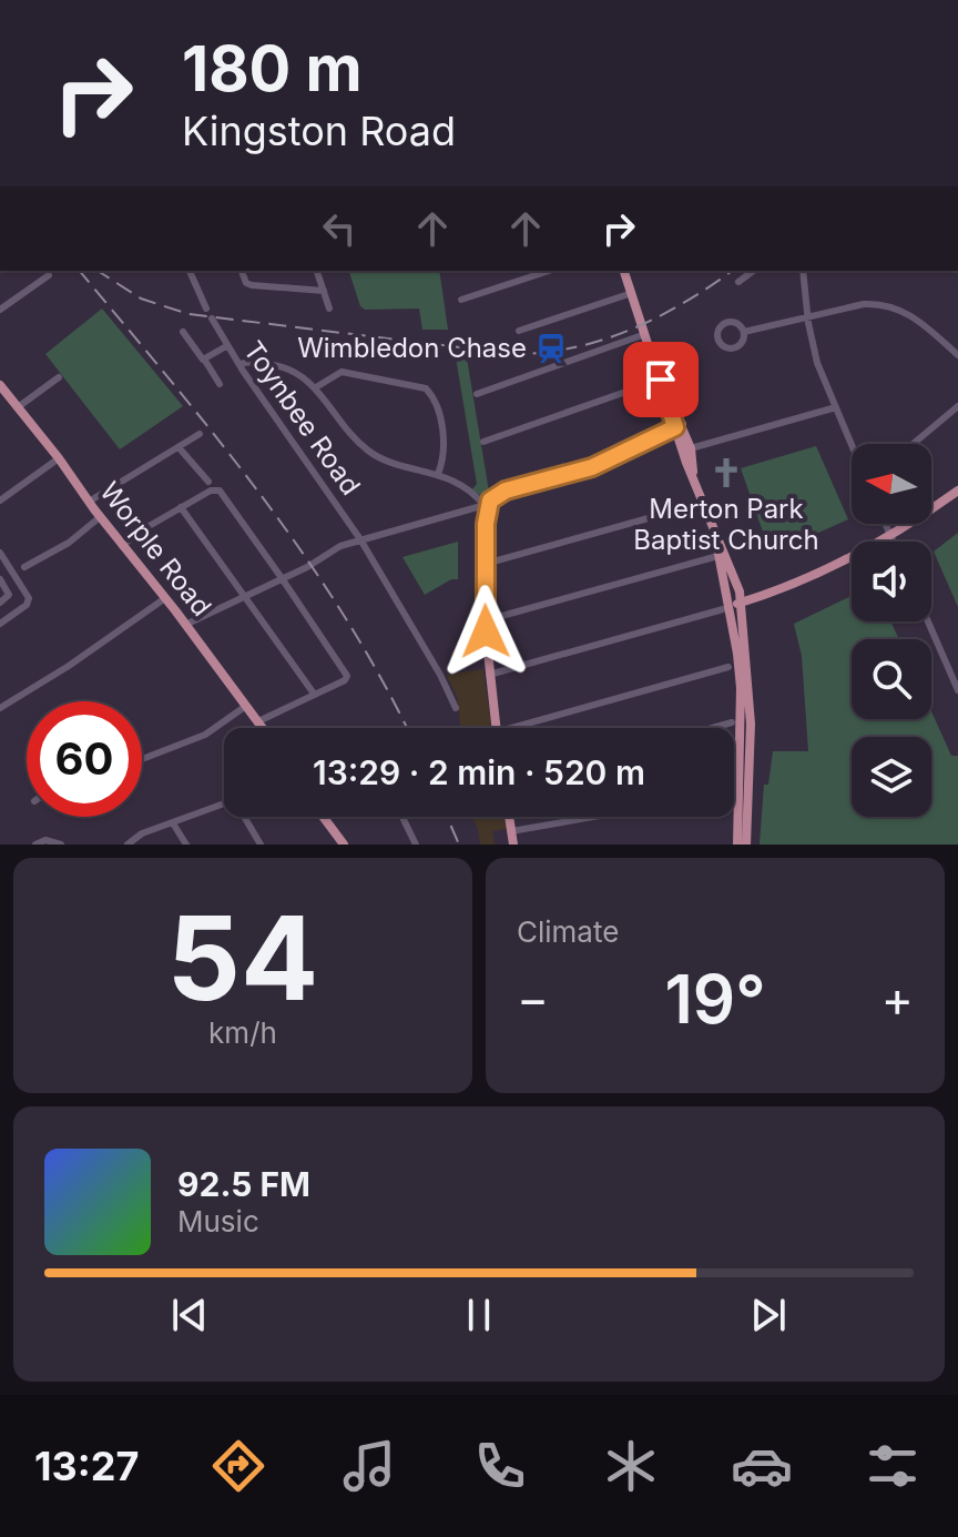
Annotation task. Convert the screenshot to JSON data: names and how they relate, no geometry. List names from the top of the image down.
{
  "streets": {
    "main road": ["Worple Road"],
    "street": ["Toynbee Road"]
  },
  "places": {
    "station": ["Wimbledon Chase"],
    "church": ["Merton Park Baptist Church"]
  },
  "north": "left",
  "page": {
    "turn": ["180 m", "Kingston Road"],
    "limit": "60",
    "trip": "13:29 · 2 min · 520 m",
    "tile": [
      ["54", "km/h"],
      "Climate"
    ],
    "heat": ["−", "19°", "+"],
    "song": ["92.5 FM", "Music"],
    "tabs": "13:27"
  }
}
